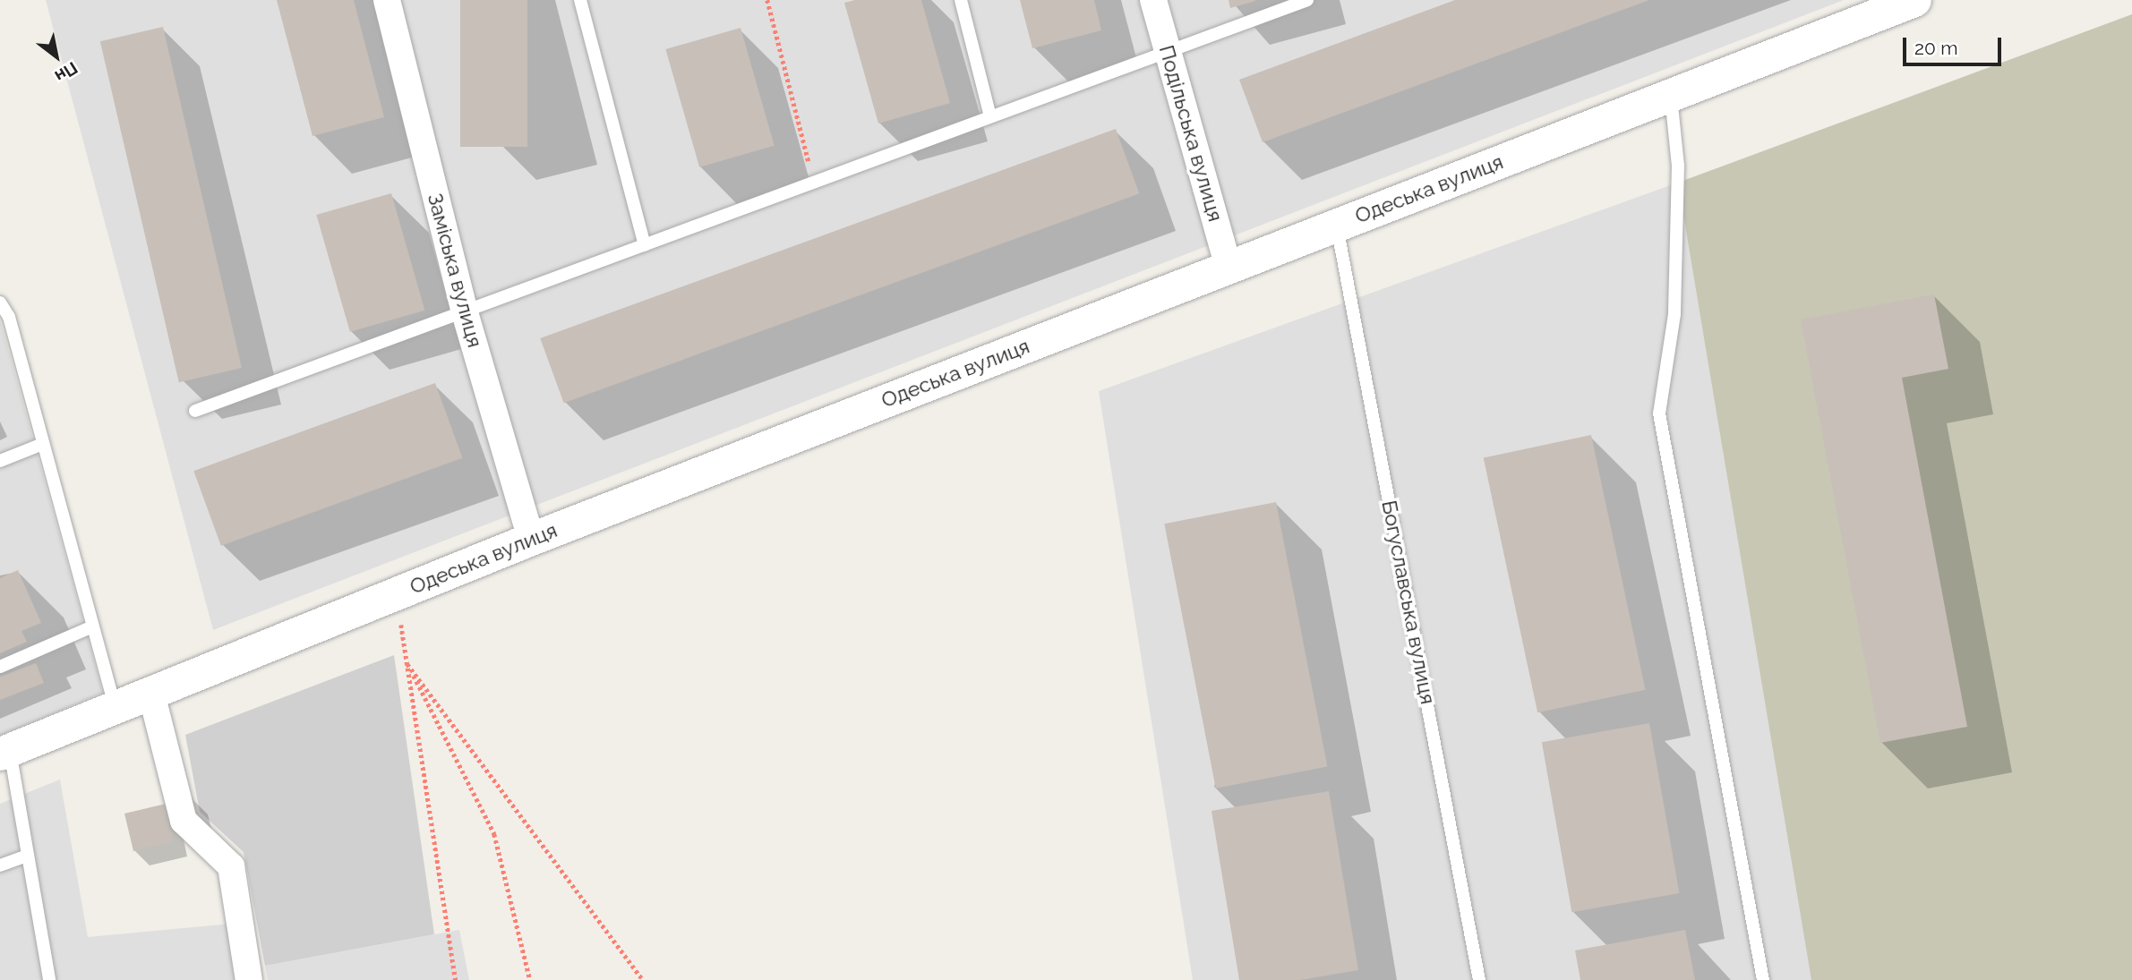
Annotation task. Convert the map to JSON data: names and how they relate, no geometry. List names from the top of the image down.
{
  "streets": {
    "street": ["Подільська вулиця", "Одеська вулиця", "Заміська вулиця"],
    "lane": ["Богуславська вулиця"]
  },
  "crossings": [
    ["Подільська вулиця", "Одеська вулиця"],
    ["Одеська вулиця", "Заміська вулиця"],
    ["Одеська вулиця", "Богуславська вулиця"]
  ],
  "scale_bar": "20 m",
  "north": "bottom right"
}
